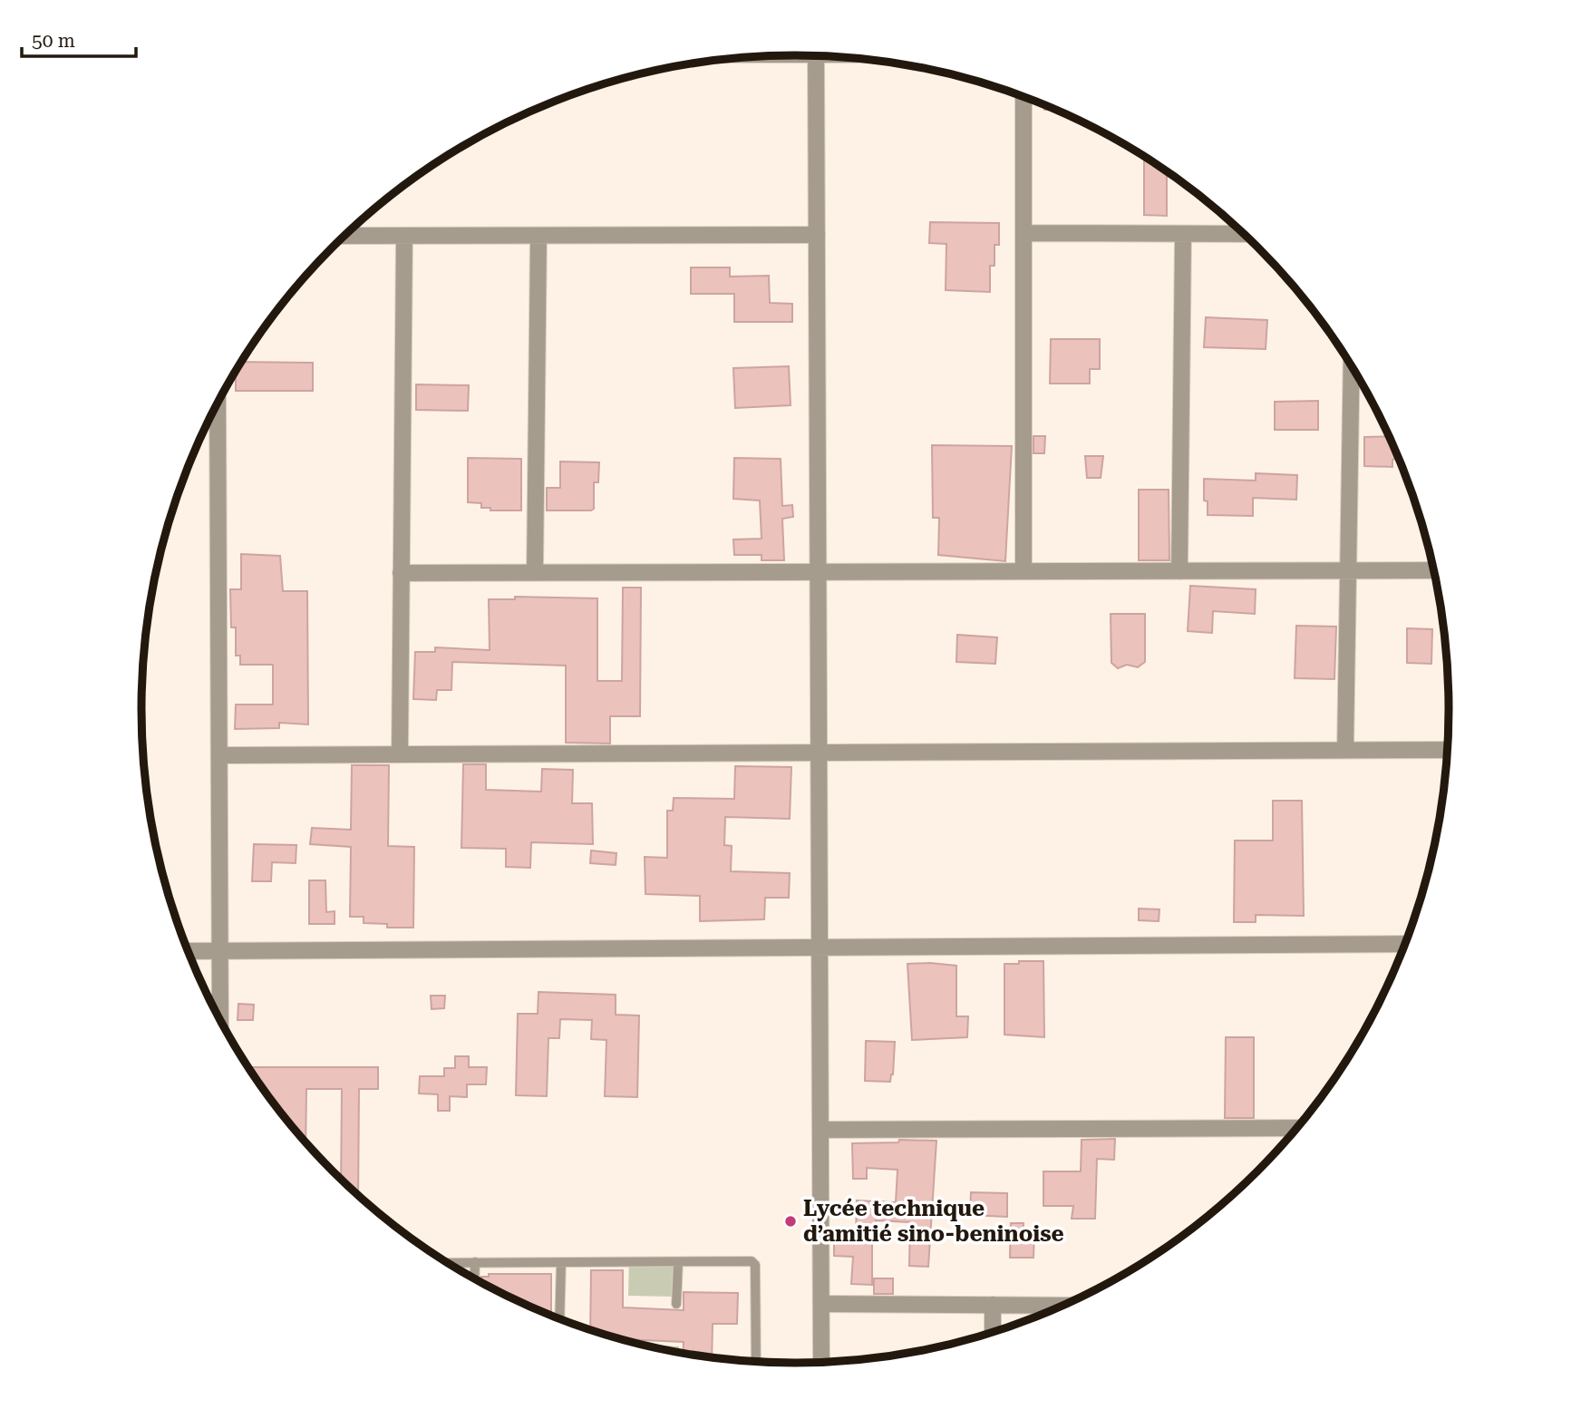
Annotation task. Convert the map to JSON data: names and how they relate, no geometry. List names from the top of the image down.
{
  "places": ["Lycée technique d’amitié sino-beninoise"],
  "scale_bar": "50 m"
}
